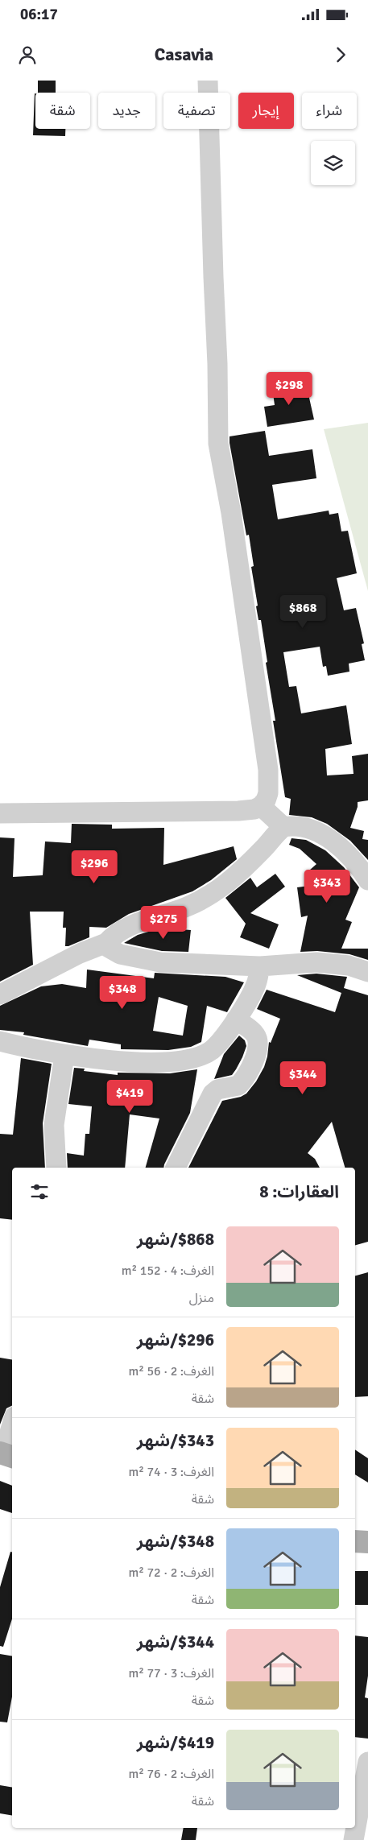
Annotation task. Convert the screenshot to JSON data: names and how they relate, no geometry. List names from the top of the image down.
{
  "page": {
    "status": "06:17",
    "header": "Casavia",
    "chip": [
      "شراء",
      "إيجار",
      "تصفية",
      "جديد",
      "شقة"
    ],
    "price": [
      "$298",
      "$868",
      "$296",
      "$343",
      "$275",
      "$348",
      "$344",
      "$419"
    ],
    "heading": "العقارات: 8",
    "list": [
      {
        "name": "$868/شهر",
        "note": "الغرف: 4 · 152 m² · منزل"
      },
      {
        "name": "$296/شهر",
        "note": "الغرف: 2 · 56 m² · شقة"
      },
      {
        "name": "$343/شهر",
        "note": "الغرف: 3 · 74 m² · شقة"
      },
      {
        "name": "$348/شهر",
        "note": "الغرف: 2 · 72 m² · شقة"
      },
      {
        "name": "$344/شهر",
        "note": "الغرف: 3 · 77 m² · شقة"
      },
      {
        "name": "$419/شهر",
        "note": "الغرف: 2 · 76 m² · شقة"
      }
    ]
  }
}
